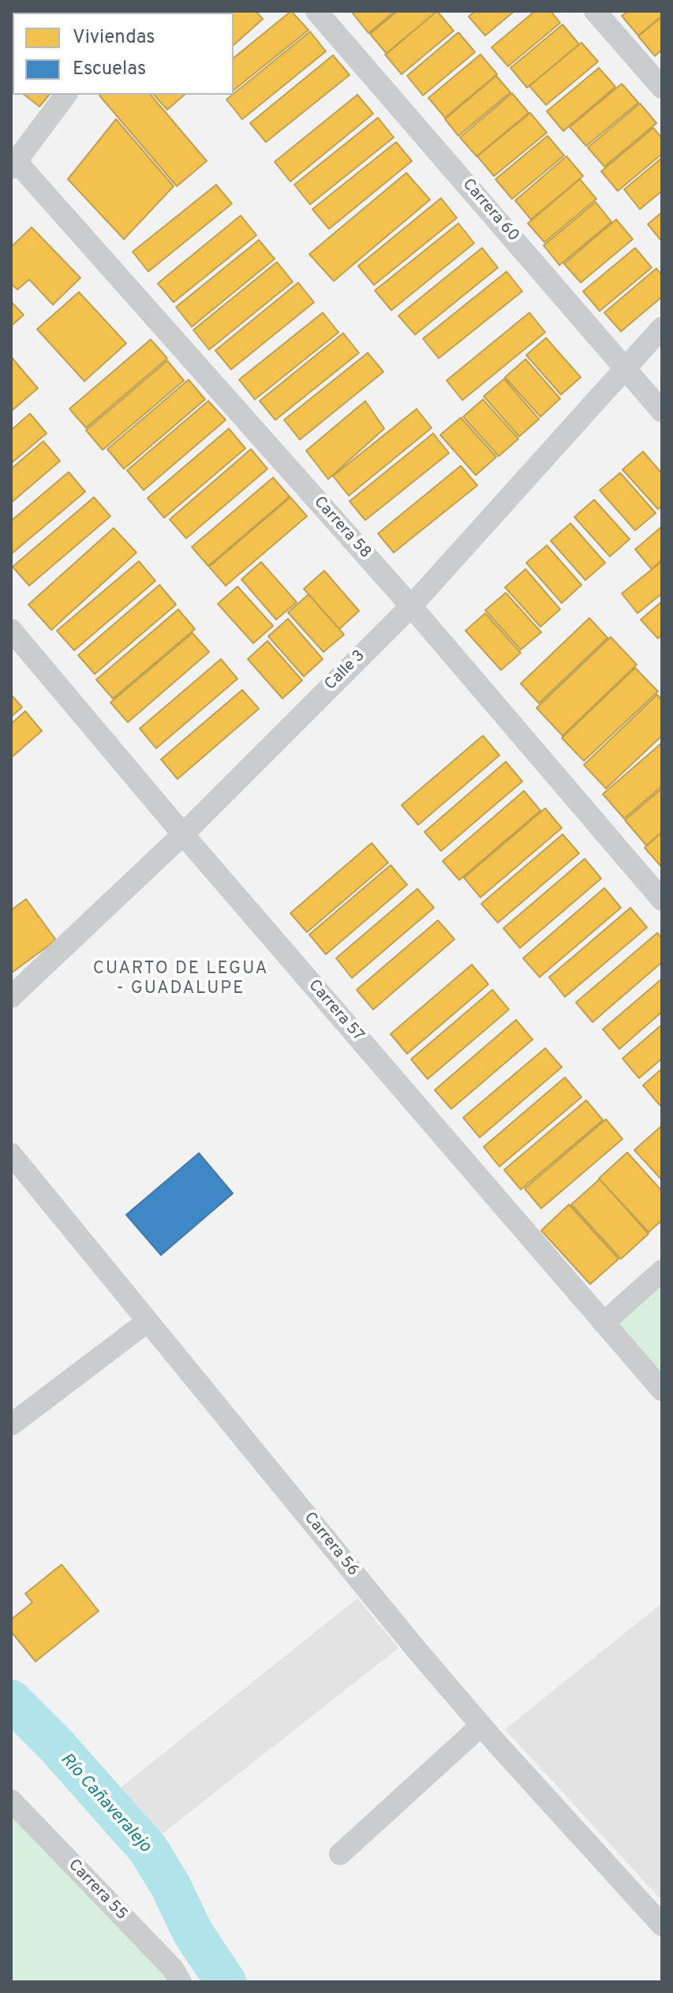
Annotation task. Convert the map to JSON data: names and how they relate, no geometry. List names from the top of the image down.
{
  "streets": {
    "street": [
      "Carrera 60",
      "Carrera 58",
      "Calle 3",
      "Carrera 57",
      "Carrera 56",
      "Carrera 55"
    ]
  },
  "crossings": [
    ["Carrera 60", "Calle 3"],
    ["Carrera 58", "Calle 3"],
    ["Calle 3", "Carrera 57"]
  ],
  "districts": ["CUARTO DE LEGUA - GUADALUPE"],
  "water": ["Río Cañaveralejo"],
  "legend": ["Viviendas", "Escuelas"]
}
